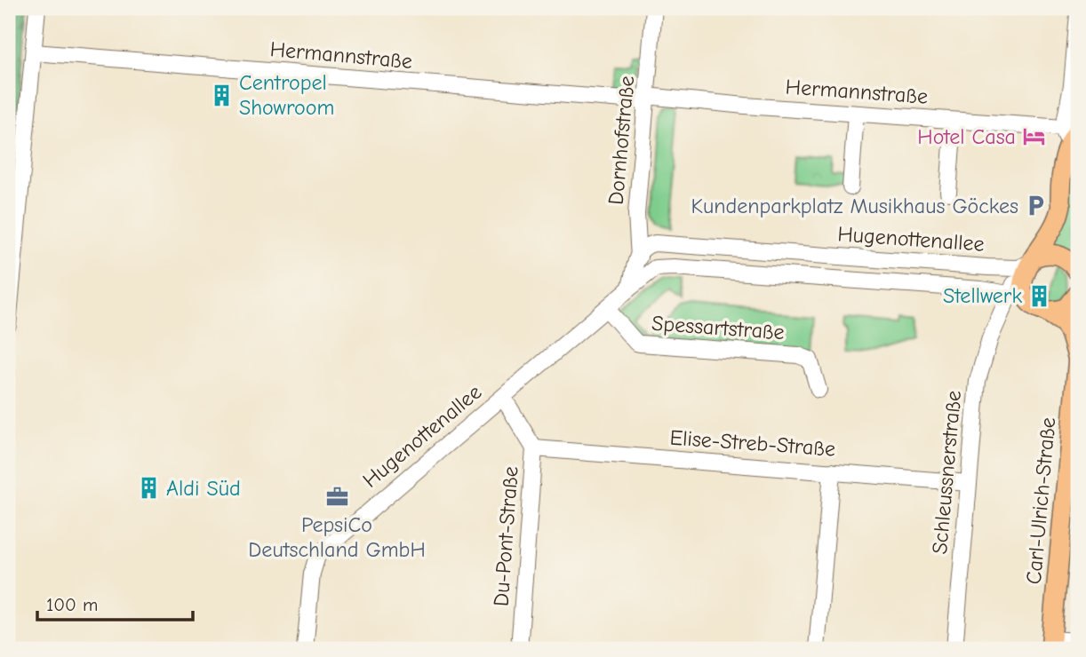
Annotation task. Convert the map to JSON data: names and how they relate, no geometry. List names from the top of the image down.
{
  "streets": {
    "main road": ["Hugenottenallee", "Schleussnerstraße", "Carl-Ulrich-Straße"],
    "street": [
      "Hermannstraße",
      "Dornhofstraße",
      "Spessartstraße",
      "Elise-Streb-Straße",
      "Du-Pont-Straße"
    ]
  },
  "crossings": [
    ["Hermannstraße", "Dornhofstraße"],
    ["Hermannstraße", "Schleussnerstraße"],
    ["Dornhofstraße", "Hugenottenallee"],
    ["Hugenottenallee", "Spessartstraße"],
    ["Hugenottenallee", "Schleussnerstraße"],
    ["Hugenottenallee", "Du-Pont-Straße"],
    ["Elise-Streb-Straße", "Schleussnerstraße"],
    ["Elise-Streb-Straße", "Du-Pont-Straße"]
  ],
  "places": {
    "building": ["Centropel Showroom", "Stellwerk", "Aldi Süd"],
    "hotel": ["Hotel Casa"],
    "parking": ["Kundenparkplatz Musikhaus Göckes"],
    "office": ["PepsiCo Deutschland GmbH"]
  },
  "scale_bar": "100 m"
}
